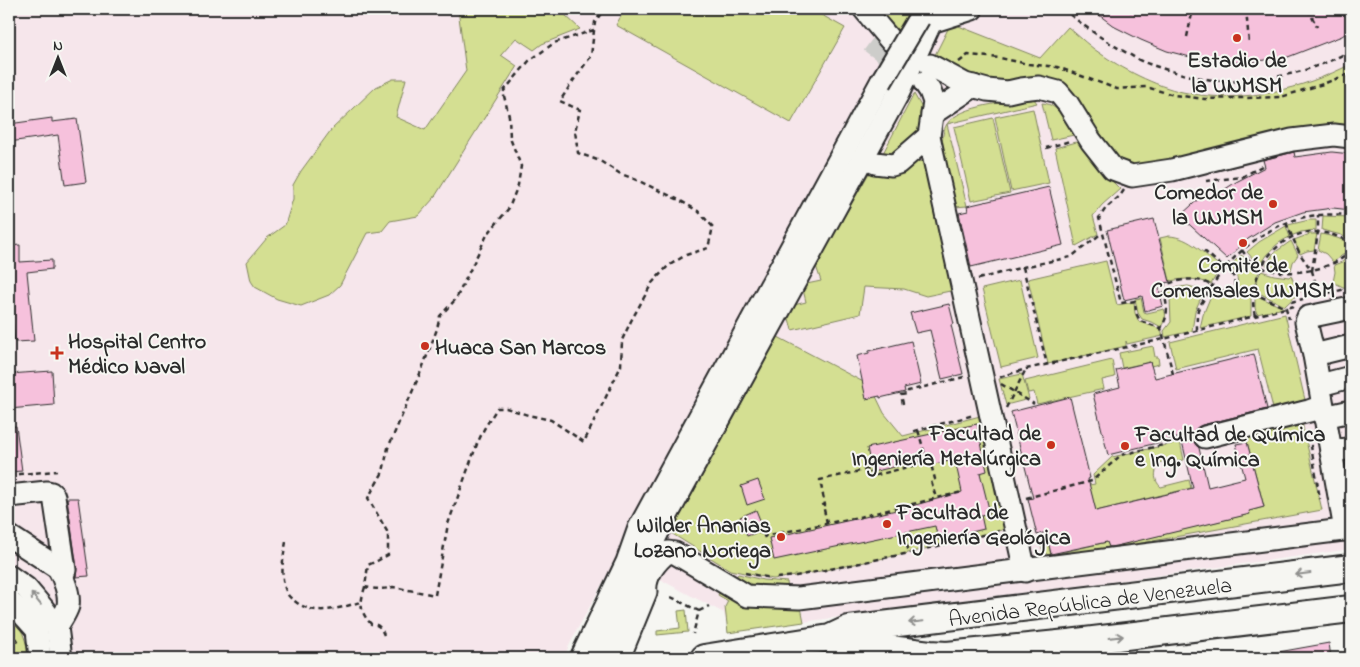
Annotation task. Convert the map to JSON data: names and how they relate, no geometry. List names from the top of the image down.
{
  "streets": {
    "main road": ["Avenida República de Venezuela"]
  },
  "places": {
    "other": [
      "Estadio de la UNMSM",
      "Comedor de la UNMSM",
      "Comité de Comensales UNMSM",
      "Huaca San Marcos",
      "Facultad de Ingeniería Metalúrgica",
      "Facultad de Química e Ing. Química",
      "Facultad de Ingeniería Geológica",
      "Wilder Ananias Lozano Noriega"
    ],
    "health": ["Hospital Centro Médico Naval"]
  },
  "north": "top"
}
